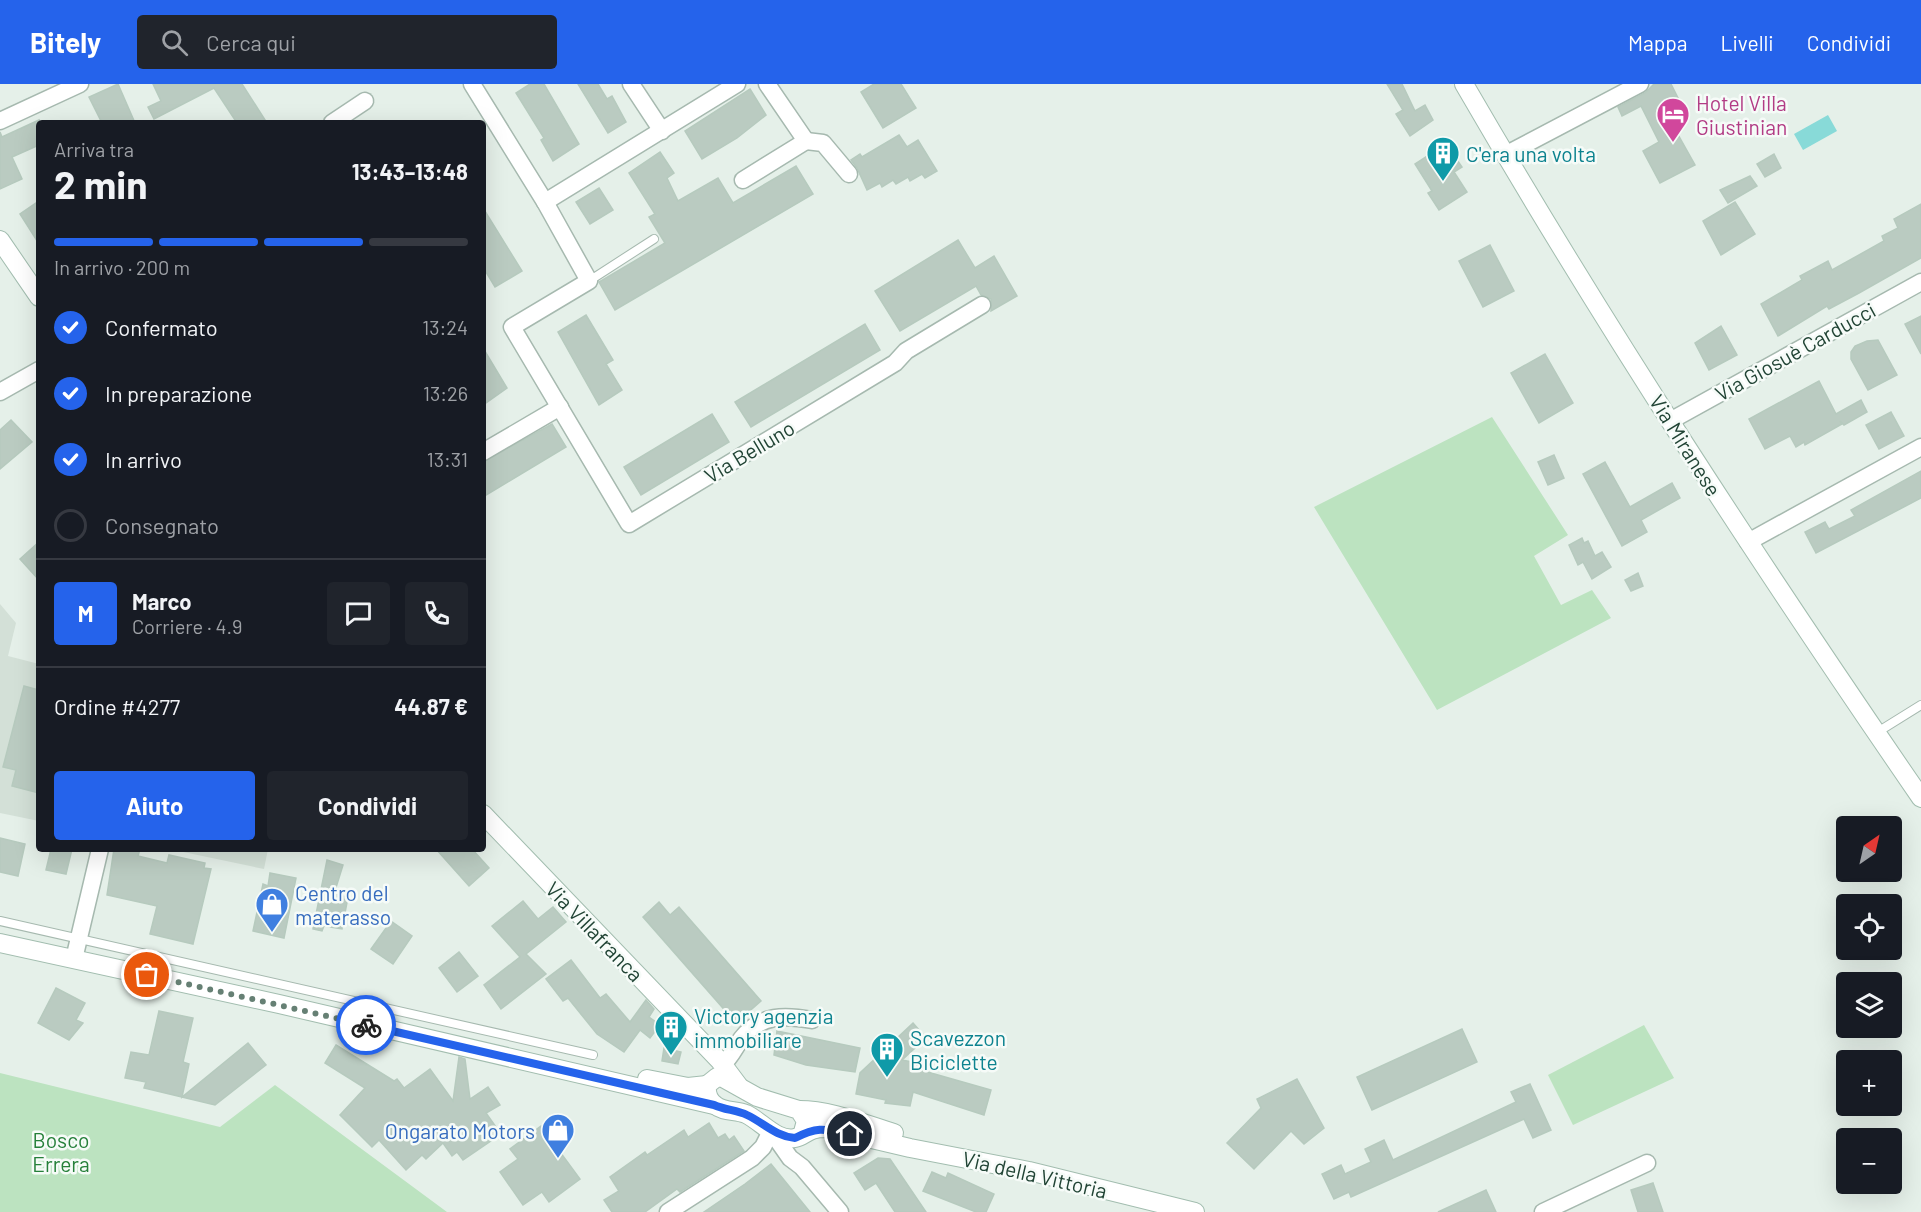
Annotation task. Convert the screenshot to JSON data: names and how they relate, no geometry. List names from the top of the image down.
{
  "streets": {
    "main road": ["Via Miranese", "Via Villafranca", "Via della Vittoria"],
    "street": ["Via Giosuè Carducci", "Via Belluno"]
  },
  "crossings": [
    ["Via Giosuè Carducci", "Via Miranese"],
    ["Via Villafranca", "Via della Vittoria"]
  ],
  "parks": ["Bosco Errera"],
  "places": {
    "hotel": ["Hotel Villa Giustinian"],
    "building": ["C'era una volta", "Victory agenzia immobiliare", "Scavezzon Biciclette"],
    "shop": ["Centro del materasso", "Ongarato Motors"]
  },
  "north": "top right",
  "page": {
    "header": "Bitely",
    "search": "Cerca qui",
    "nav": ["Mappa", "Livelli", "Condividi"],
    "heading": ["2 min", "Arriva tra", "13:43–13:48"],
    "panel": [
      "Marco",
      "Corriere · 4.9",
      "Ordine #4277",
      "44.87 €"
    ],
    "bar": "In arrivo · 200 m",
    "list": [
      ["Confermato", "13:24"],
      ["In preparazione", "13:26"],
      ["In arrivo", "13:31"],
      "Consegnato"
    ],
    "round": "M",
    "buttons": ["Aiuto", "Condividi"],
    "map_buttons": ["+", "−"]
  }
}
